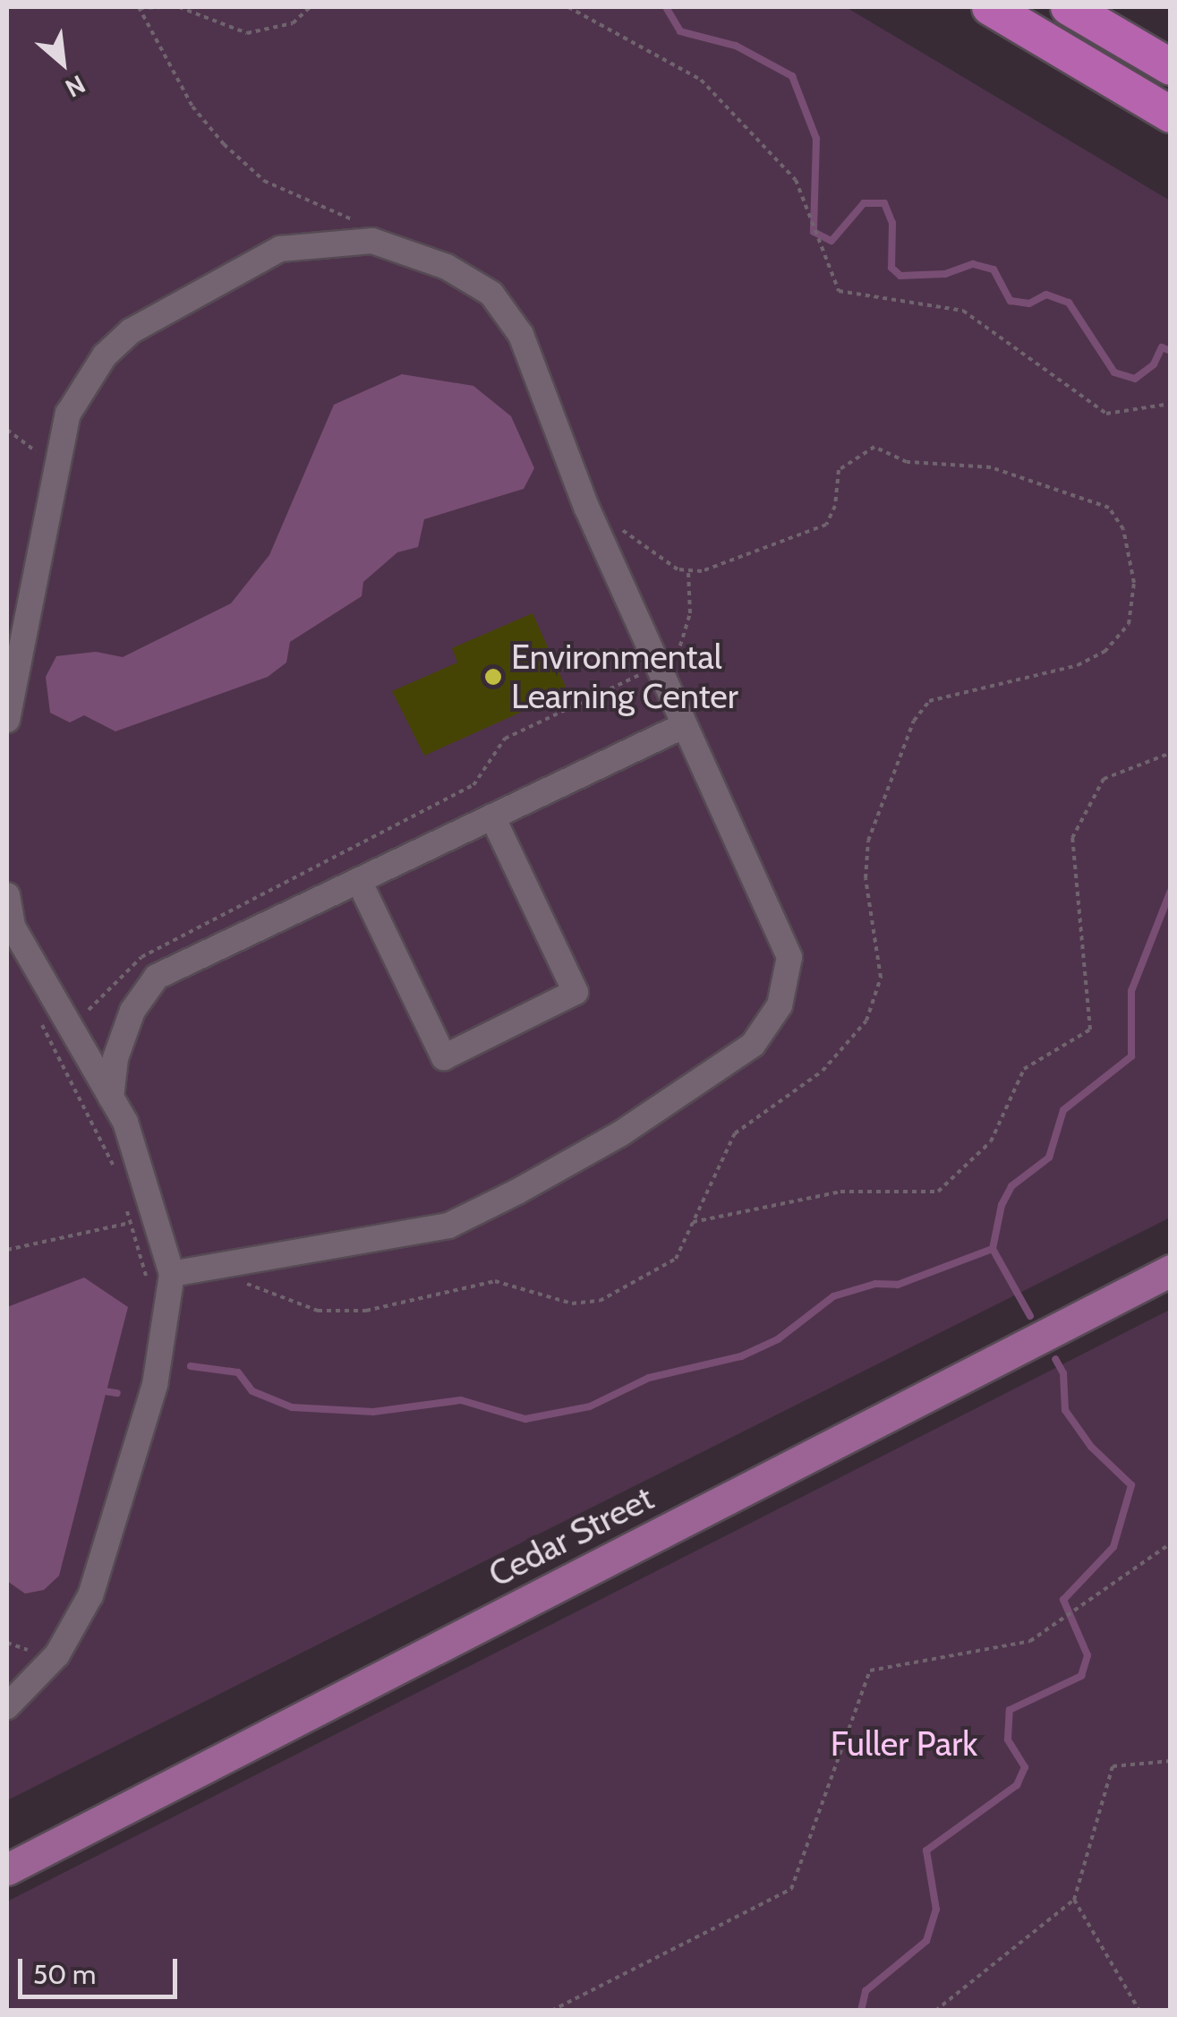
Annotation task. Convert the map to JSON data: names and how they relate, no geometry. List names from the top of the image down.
{
  "streets": {
    "main road": ["Cedar Street"]
  },
  "parks": ["Fuller Park"],
  "places": ["Environmental Learning Center"],
  "scale_bar": "50 m",
  "north": "bottom right"
}
